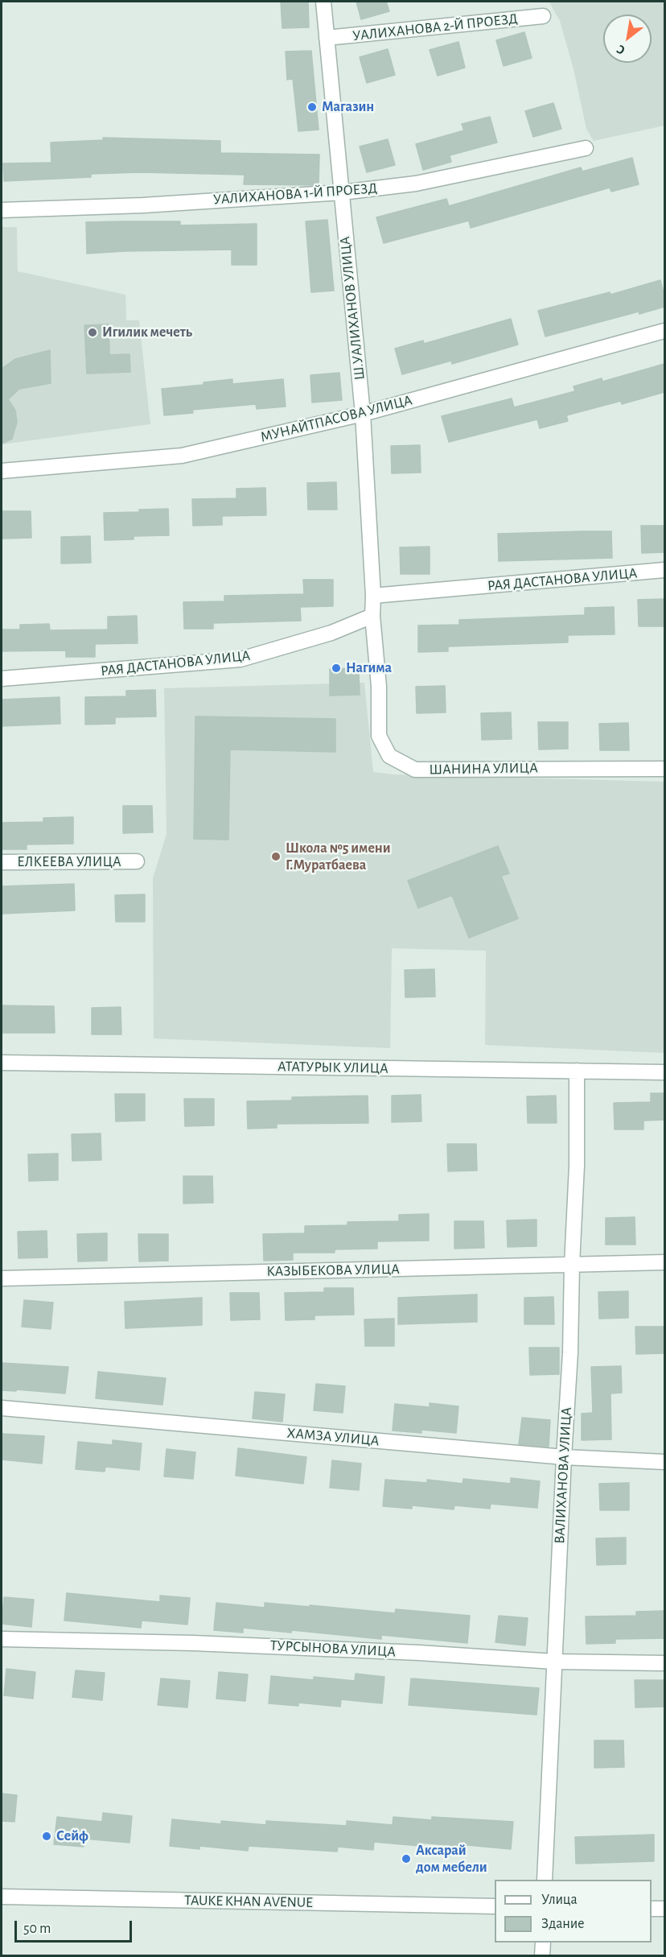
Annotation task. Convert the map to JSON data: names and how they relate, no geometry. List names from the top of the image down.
{
  "streets": {
    "street": [
      "УАЛИХАНОВА 2-Й ПРОЕЗД",
      "УАЛИХАНОВА 1-Й ПРОЕЗД",
      "Ш.УАЛИХАНОВ УЛИЦА",
      "МУНАЙТПАСОВА УЛИЦА",
      "РАЯ ДАСТАНОВА УЛИЦА",
      "ШАНИНА УЛИЦА",
      "ЕЛКЕЕВА УЛИЦА",
      "АТАТУРЫК УЛИЦА",
      "КАЗЫБЕКОВА УЛИЦА",
      "ХАМЗА УЛИЦА",
      "ВАЛИХАНОВА УЛИЦА",
      "ТУРСЫНОВА УЛИЦА",
      "TAUKE KHAN AVENUE"
    ]
  },
  "crossings": [
    ["УАЛИХАНОВА 2-Й ПРОЕЗД", "Ш.УАЛИХАНОВ УЛИЦА"],
    ["УАЛИХАНОВА 1-Й ПРОЕЗД", "Ш.УАЛИХАНОВ УЛИЦА"],
    ["Ш.УАЛИХАНОВ УЛИЦА", "МУНАЙТПАСОВА УЛИЦА"],
    ["Ш.УАЛИХАНОВ УЛИЦА", "РАЯ ДАСТАНОВА УЛИЦА"],
    ["Ш.УАЛИХАНОВ УЛИЦА", "ШАНИНА УЛИЦА"],
    ["РАЯ ДАСТАНОВА УЛИЦА", "ШАНИНА УЛИЦА"],
    ["АТАТУРЫК УЛИЦА", "ВАЛИХАНОВА УЛИЦА"],
    ["КАЗЫБЕКОВА УЛИЦА", "ВАЛИХАНОВА УЛИЦА"],
    ["ХАМЗА УЛИЦА", "ВАЛИХАНОВА УЛИЦА"],
    ["ВАЛИХАНОВА УЛИЦА", "ТУРСЫНОВА УЛИЦА"]
  ],
  "places": [
    "Магазин",
    "Игилик мечеть",
    "Нагима",
    "Школа №5 имени Г.Муратбаева",
    "Сейф",
    "Аксарай дом мебели"
  ],
  "legend": ["Улица", "Здание"],
  "scale_bar": "50 m",
  "north": "bottom left"
}
